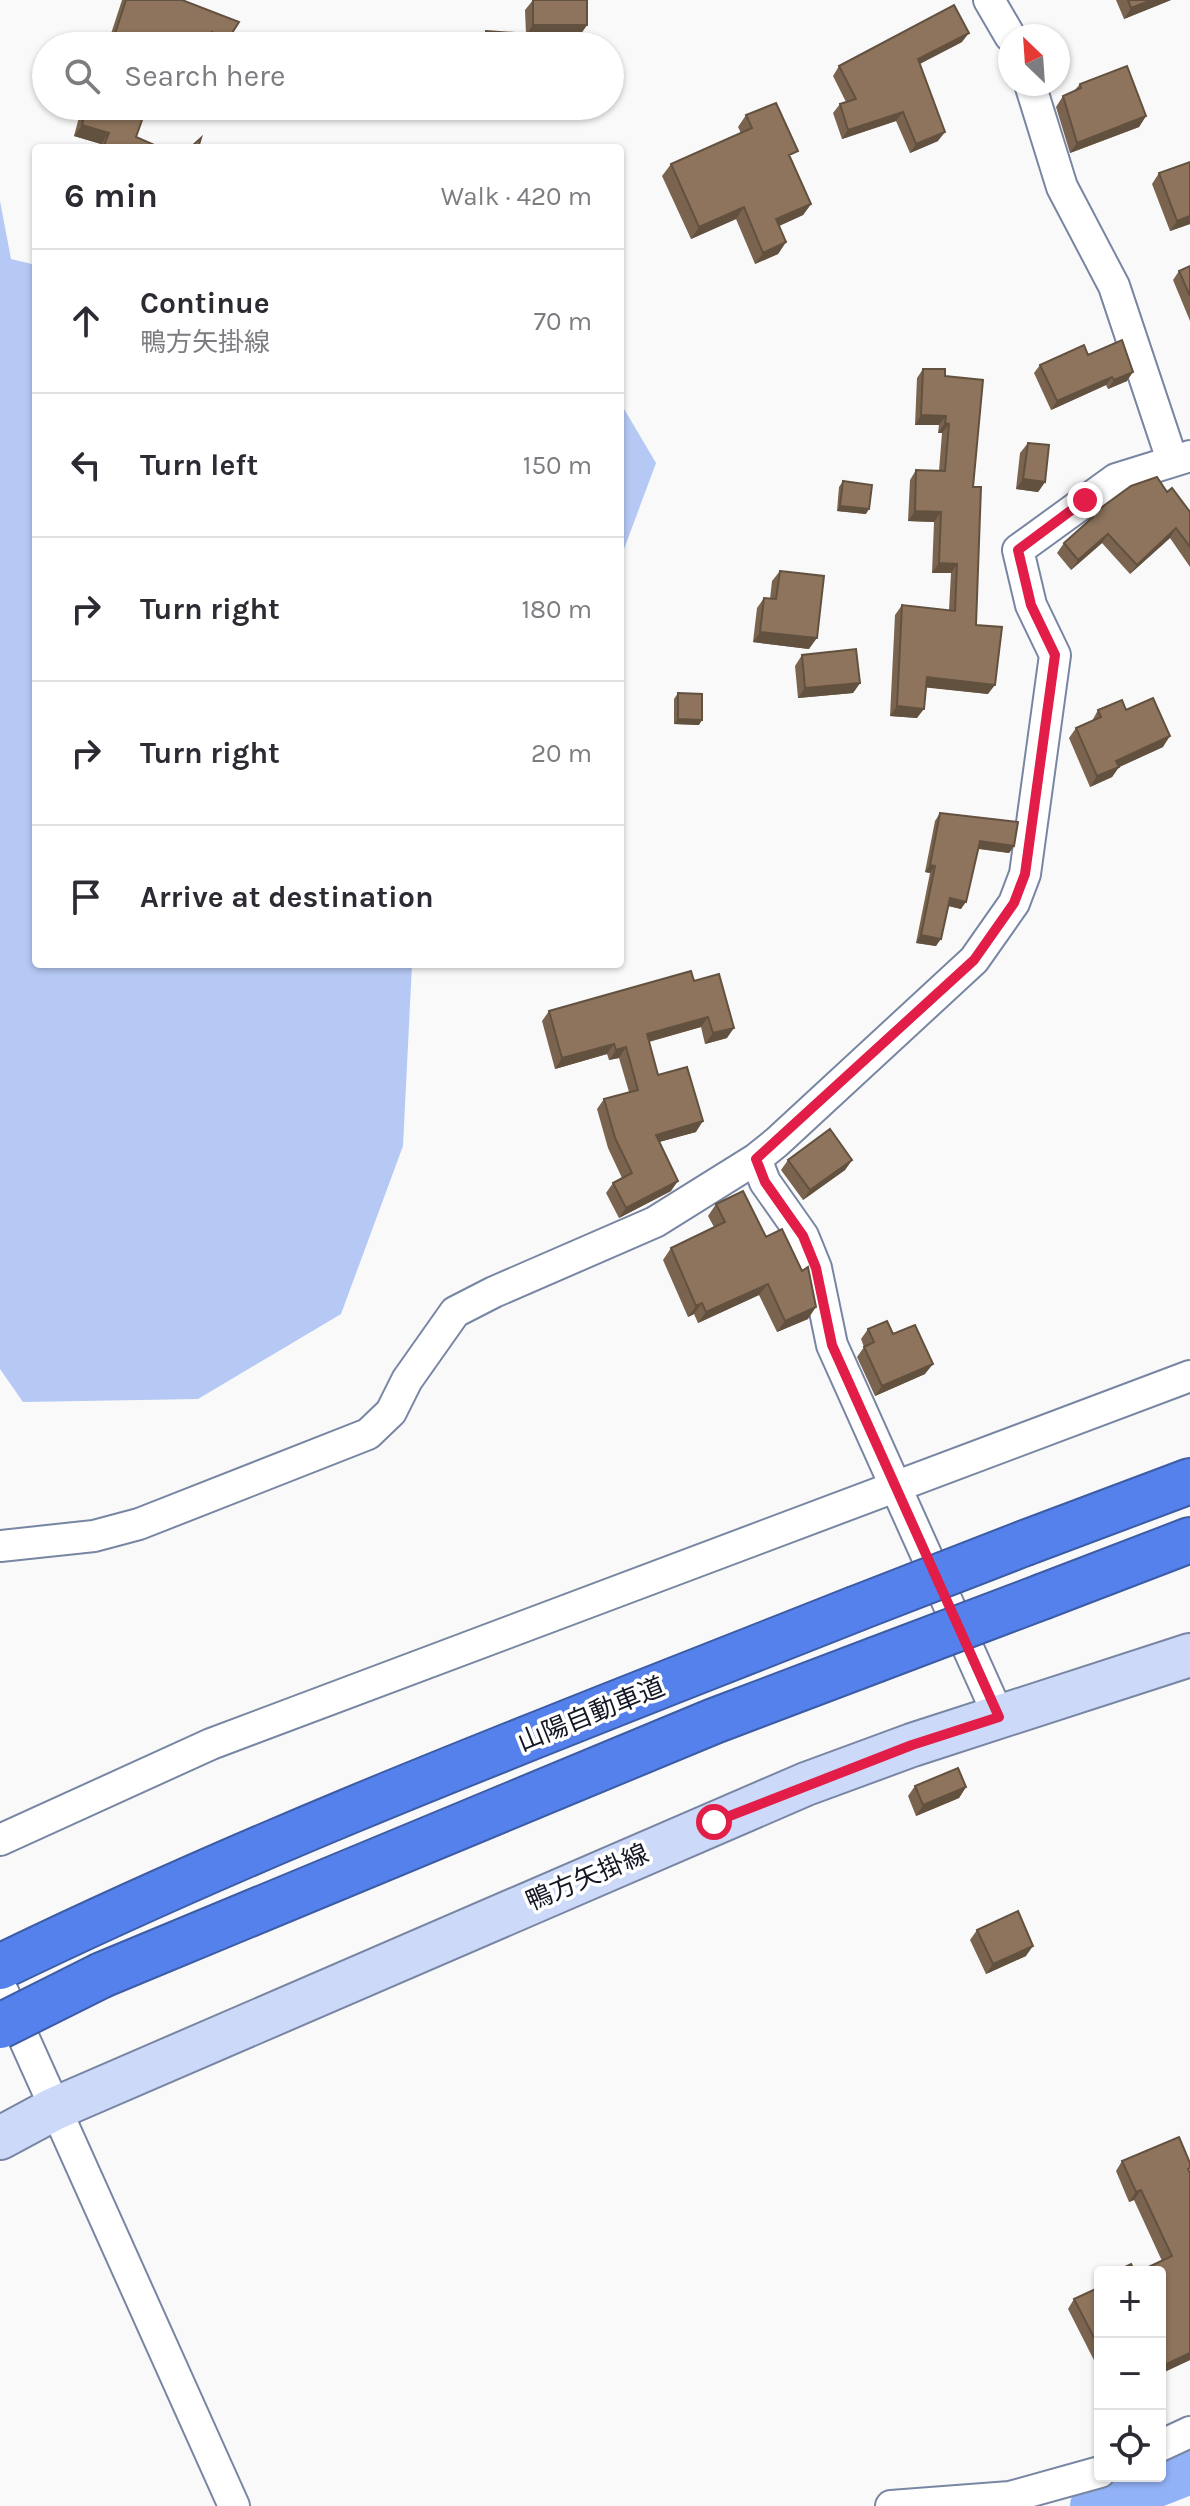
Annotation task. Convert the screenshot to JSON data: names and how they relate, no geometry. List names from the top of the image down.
{
  "streets": {
    "highway": ["山陽自動車道"],
    "main road": ["鴨方矢掛線"]
  },
  "north": "top left",
  "page": {
    "search": "Search here",
    "heading": ["6 min", "Walk · 420 m"],
    "list": [
      ["Continue", "鴨方矢掛線", "70 m"],
      ["Turn left", "150 m"],
      ["Turn right", "180 m"],
      ["Turn right", "20 m"],
      "Arrive at destination"
    ],
    "map_buttons": ["+", "−"]
  }
}
